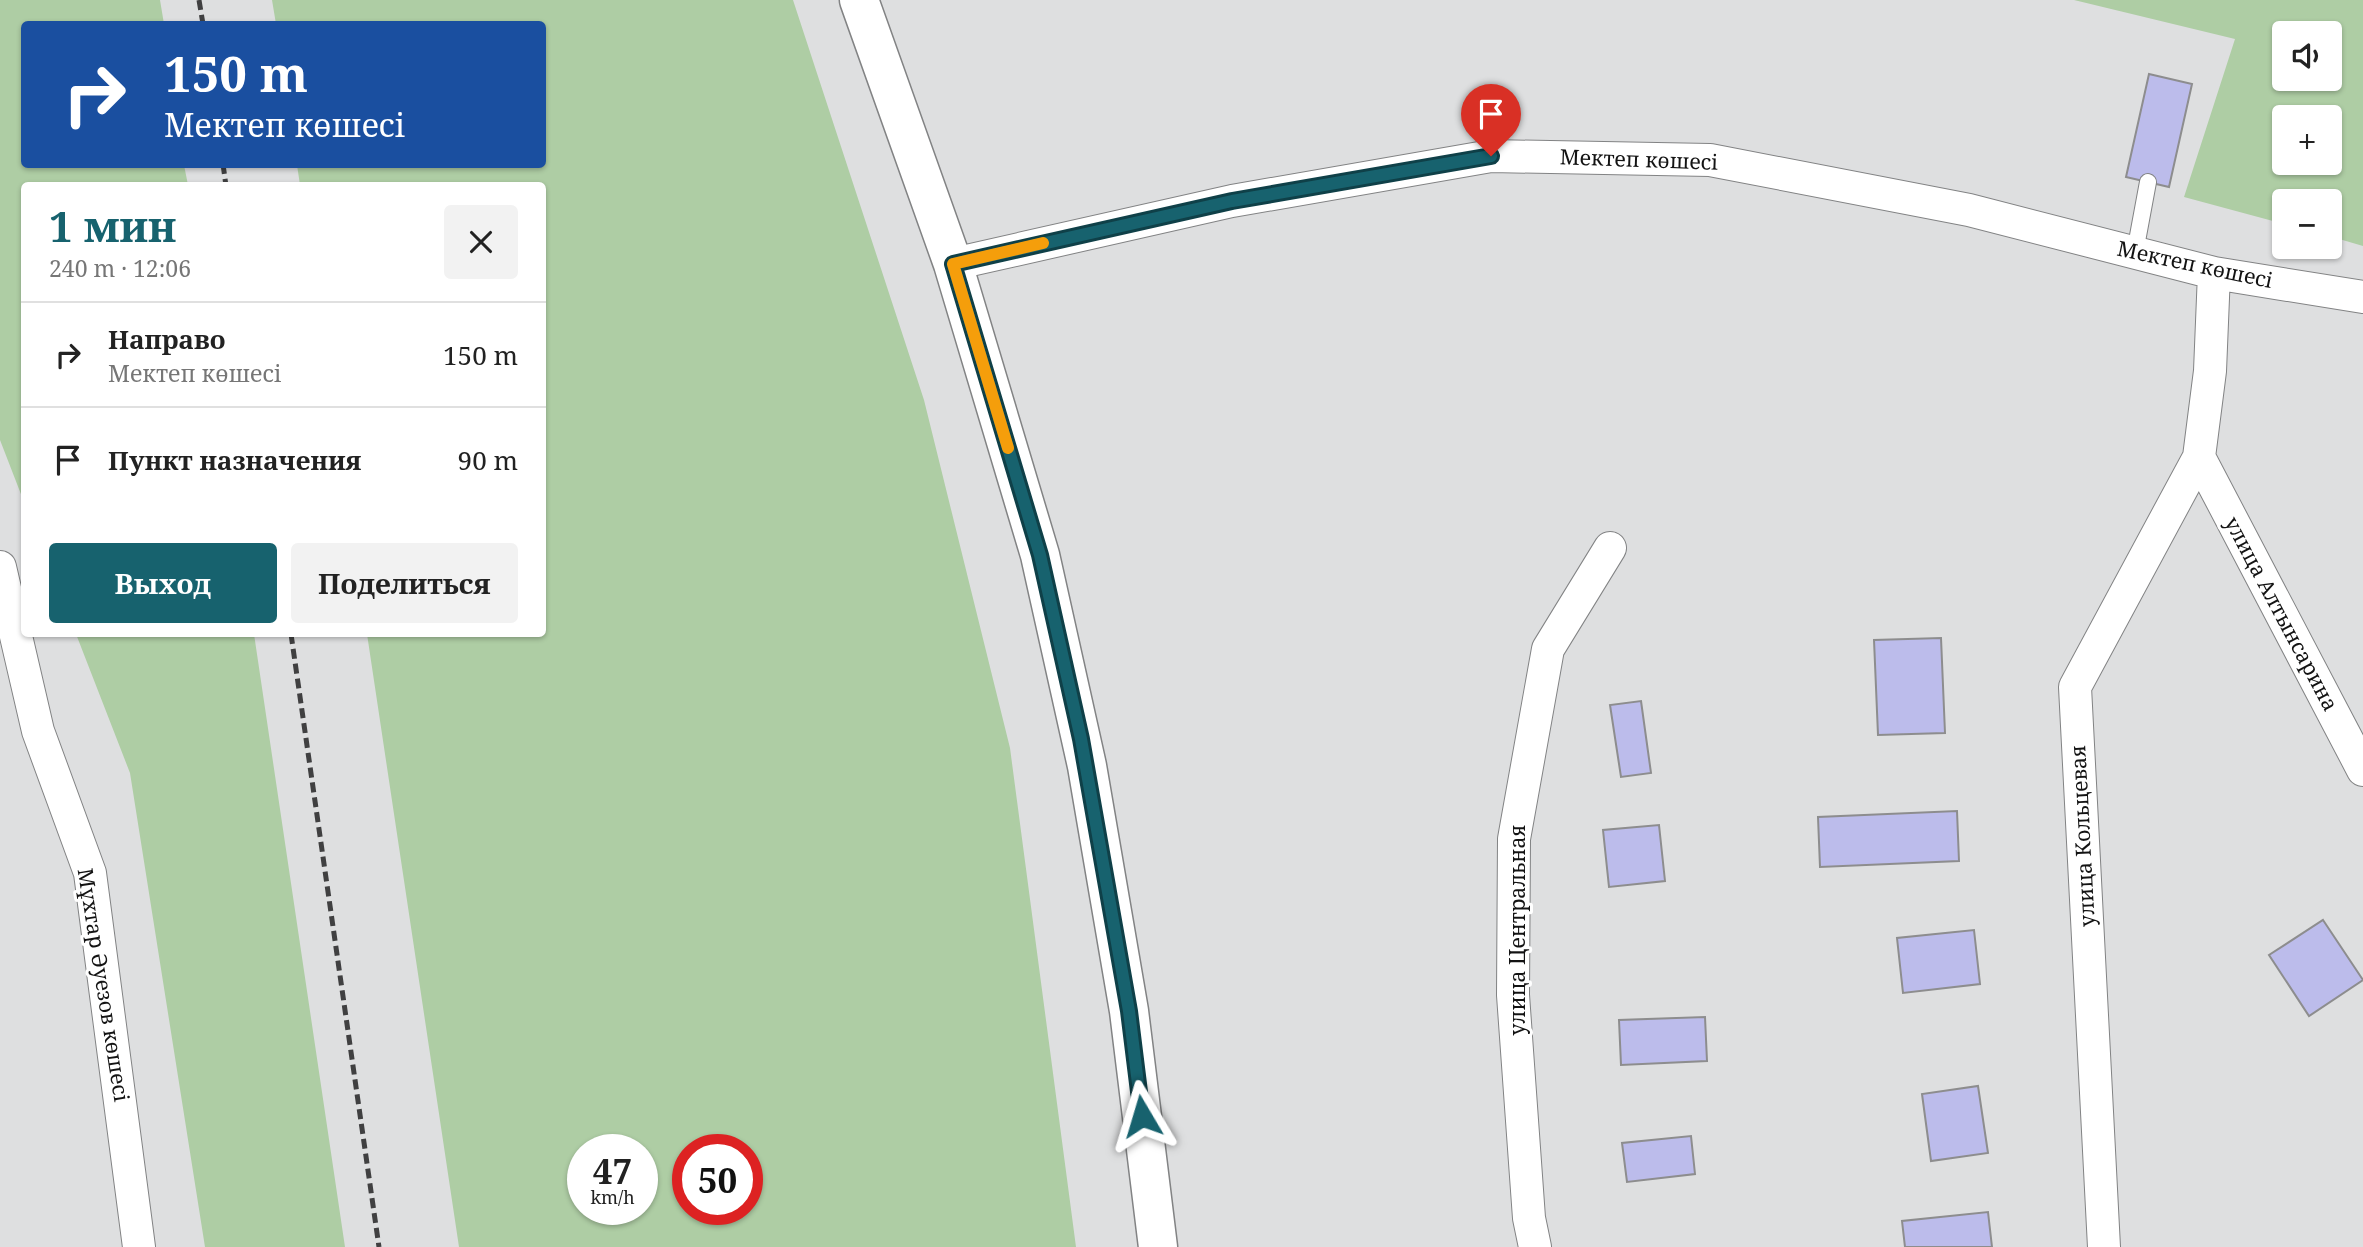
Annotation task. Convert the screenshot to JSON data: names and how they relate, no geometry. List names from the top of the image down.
{
  "streets": {
    "street": [
      "Мектеп көшесі",
      "улица Алтынсарина",
      "улица Кольцевая",
      "улица Центральная",
      "Мұхтар Әуезов көшесі"
    ]
  },
  "crossings": [
    ["улица Алтынсарина", "улица Кольцевая"]
  ],
  "page": {
    "map_buttons": ["+", "−"],
    "turn": ["150 m", "Мектеп көшесі"],
    "heading": ["1 мин", "240 m · 12:06"],
    "list": [
      {
        "name": "Направо",
        "note": "Мектеп көшесі",
        "value": "150 m"
      },
      {
        "name": "Пункт назначения",
        "value": "90 m"
      }
    ],
    "buttons": ["Выход", "Поделиться"],
    "speed": "47 km/h",
    "limit": "50"
  }
}
